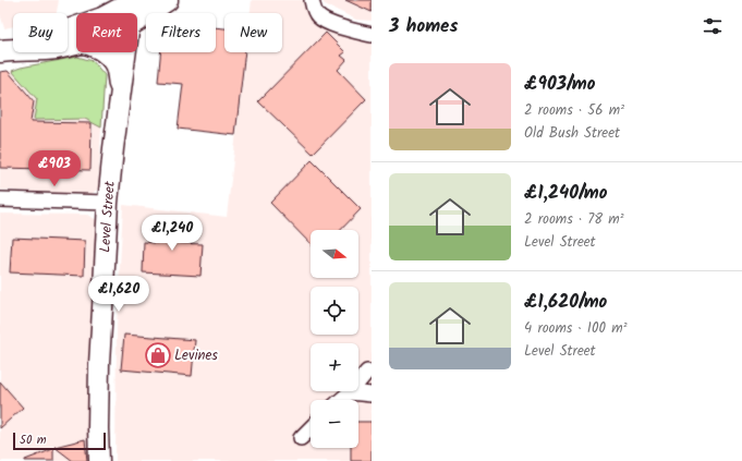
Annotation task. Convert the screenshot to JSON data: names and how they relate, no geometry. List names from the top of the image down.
{
  "streets": {
    "street": ["Level Street"]
  },
  "places": {
    "shop": ["Levines"]
  },
  "scale_bar": "50 m",
  "north": "right",
  "page": {
    "heading": "3 homes",
    "chip": [
      "Buy",
      "Rent",
      "Filters",
      "New"
    ],
    "list": [
      {
        "name": "£903/mo",
        "note": "2 rooms · 56 m² · Old Bush Street"
      },
      {
        "name": "£1,240/mo",
        "note": "2 rooms · 78 m² · Level Street"
      },
      {
        "name": "£1,620/mo",
        "note": "4 rooms · 100 m² · Level Street"
      }
    ],
    "price": ["£903", "£1,240", "£1,620"],
    "map_buttons": ["+", "−"],
    "scale": "50 m"
  }
}
